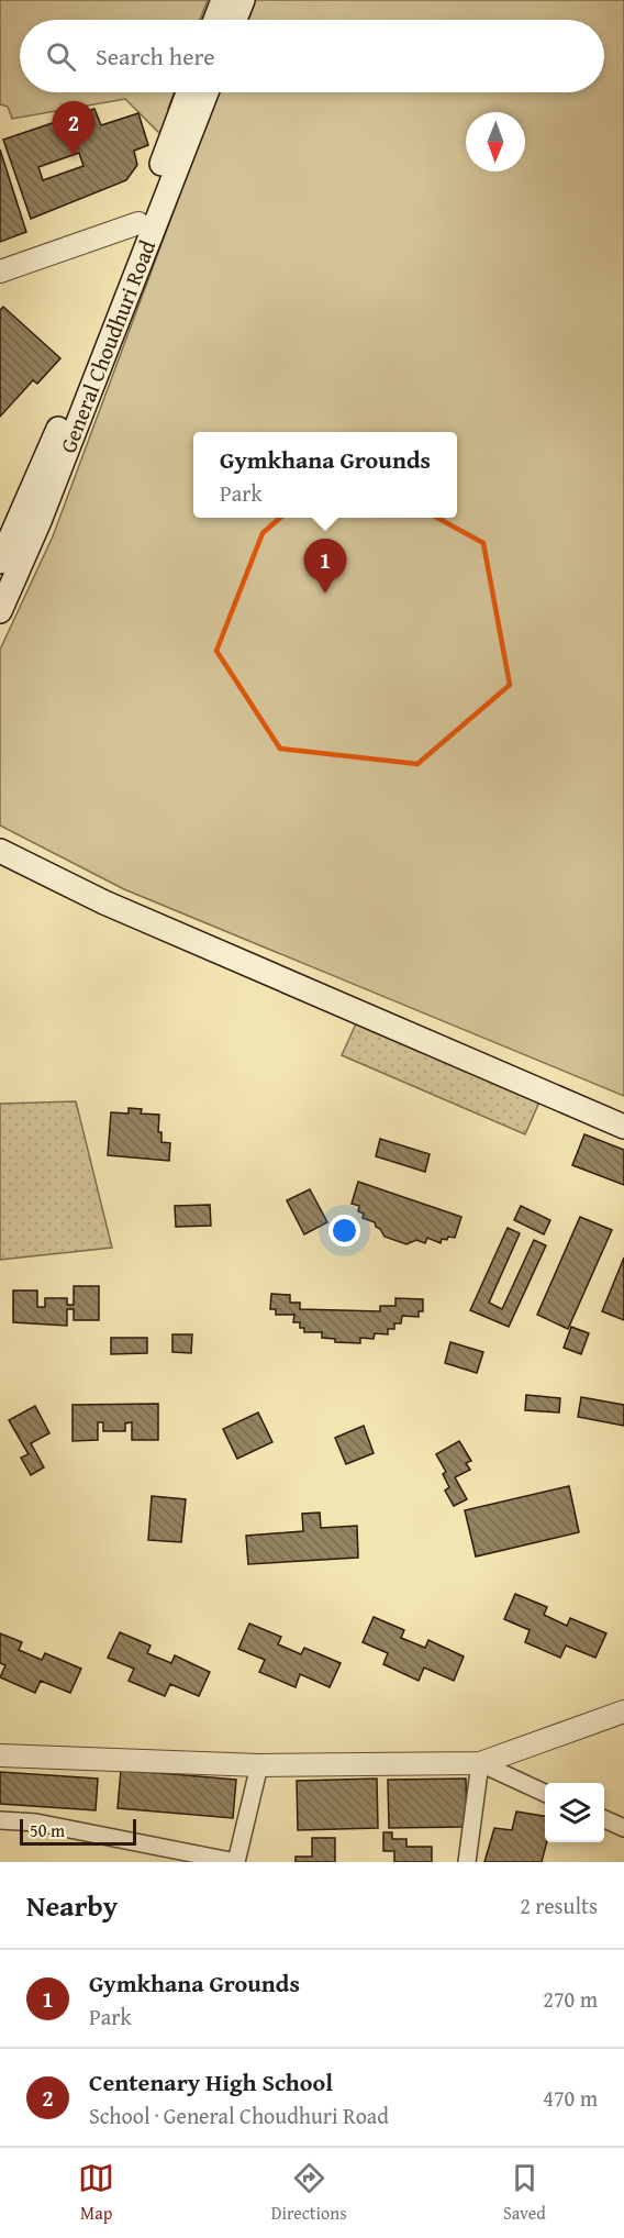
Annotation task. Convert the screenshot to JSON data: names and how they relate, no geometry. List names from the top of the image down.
{
  "streets": {
    "main road": ["General Choudhuri Road"]
  },
  "scale_bar": "50 m",
  "north": "bottom",
  "page": {
    "search": "Search here",
    "pins": ["2", "1"],
    "popup": ["Gymkhana Grounds", "Park"],
    "scale": "50 m",
    "heading": ["Nearby", "2 results"],
    "list": [
      {
        "mark": "1",
        "name": "Gymkhana Grounds",
        "note": "Park",
        "value": "270 m"
      },
      {
        "mark": "2",
        "name": "Centenary High School",
        "note": "School · General Choudhuri Road",
        "value": "470 m"
      }
    ],
    "nav": ["Map", "Directions", "Saved"]
  }
}
